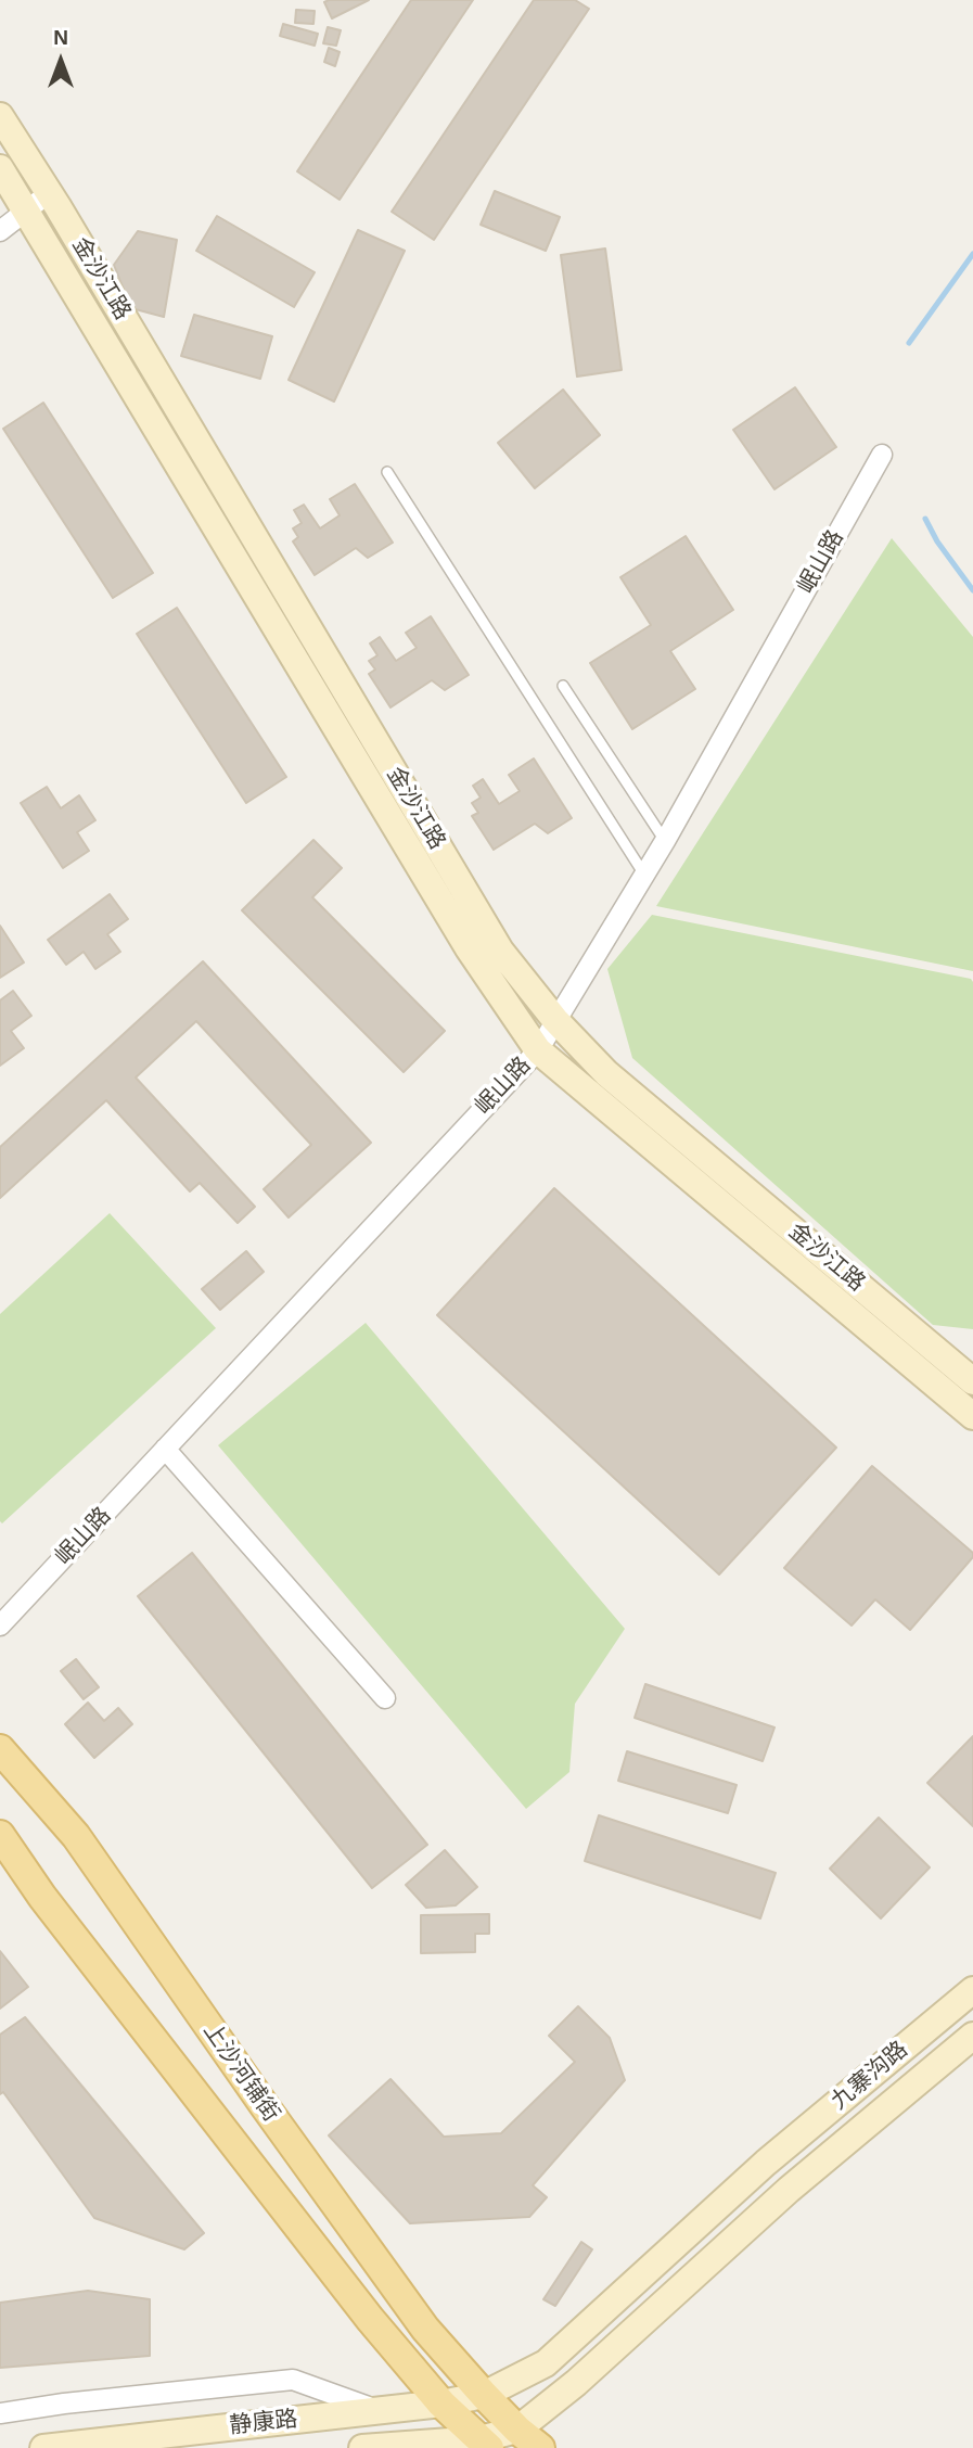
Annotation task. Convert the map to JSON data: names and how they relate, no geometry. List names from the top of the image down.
{
  "streets": {
    "main road": ["上沙河铺街"],
    "street": [
      "金沙江路",
      "岷山路",
      "九寨沟路",
      "静康路"
    ]
  },
  "crossings": [
    ["金沙江路", "岷山路"],
    ["上沙河铺街", "静康路"],
    ["九寨沟路", "静康路"]
  ],
  "north": "top"
}
